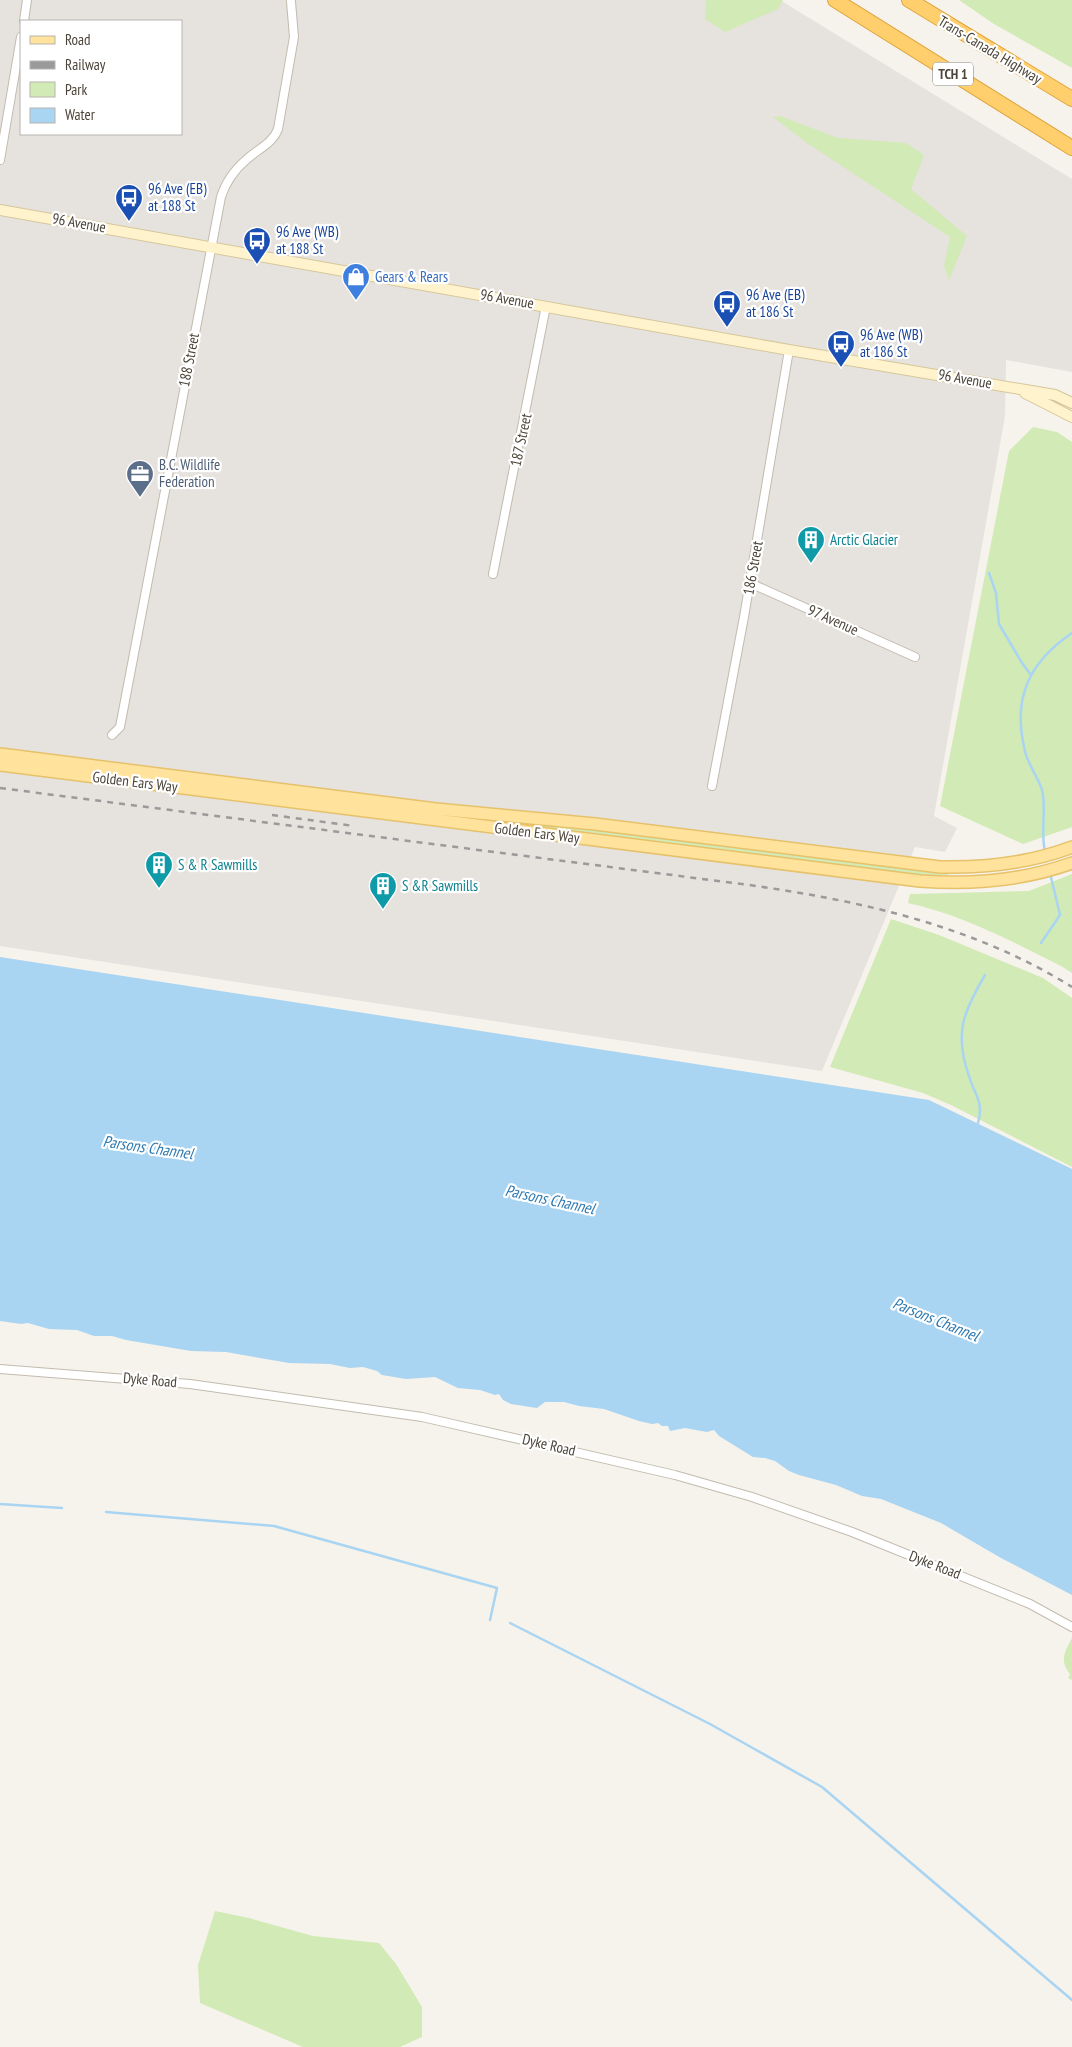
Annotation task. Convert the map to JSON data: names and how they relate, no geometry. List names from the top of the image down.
{
  "streets": {
    "highway": ["Trans-Canada Highway", "TCH 1"],
    "main road": ["96 Avenue", "Golden Ears Way"],
    "street": [
      "188 Street",
      "187 Street",
      "186 Street",
      "97 Avenue",
      "Dyke Road"
    ]
  },
  "crossings": [
    ["96 Avenue", "188 Street"],
    ["96 Avenue", "187 Street"],
    ["96 Avenue", "186 Street"],
    ["186 Street", "97 Avenue"]
  ],
  "water": ["Parsons Channel"],
  "places": {
    "bus stop": [
      "96 Ave (EB) at 188 St",
      "96 Ave (WB) at 188 St",
      "96 Ave (EB) at 186 St",
      "96 Ave (WB) at 186 St"
    ],
    "shop": ["Gears & Rears"],
    "office": ["B.C. Wildlife Federation"],
    "building": ["Arctic Glacier", "S & R Sawmills", "S &R Sawmills"]
  },
  "legend": [
    "Road",
    "Railway",
    "Park",
    "Water"
  ]
}
